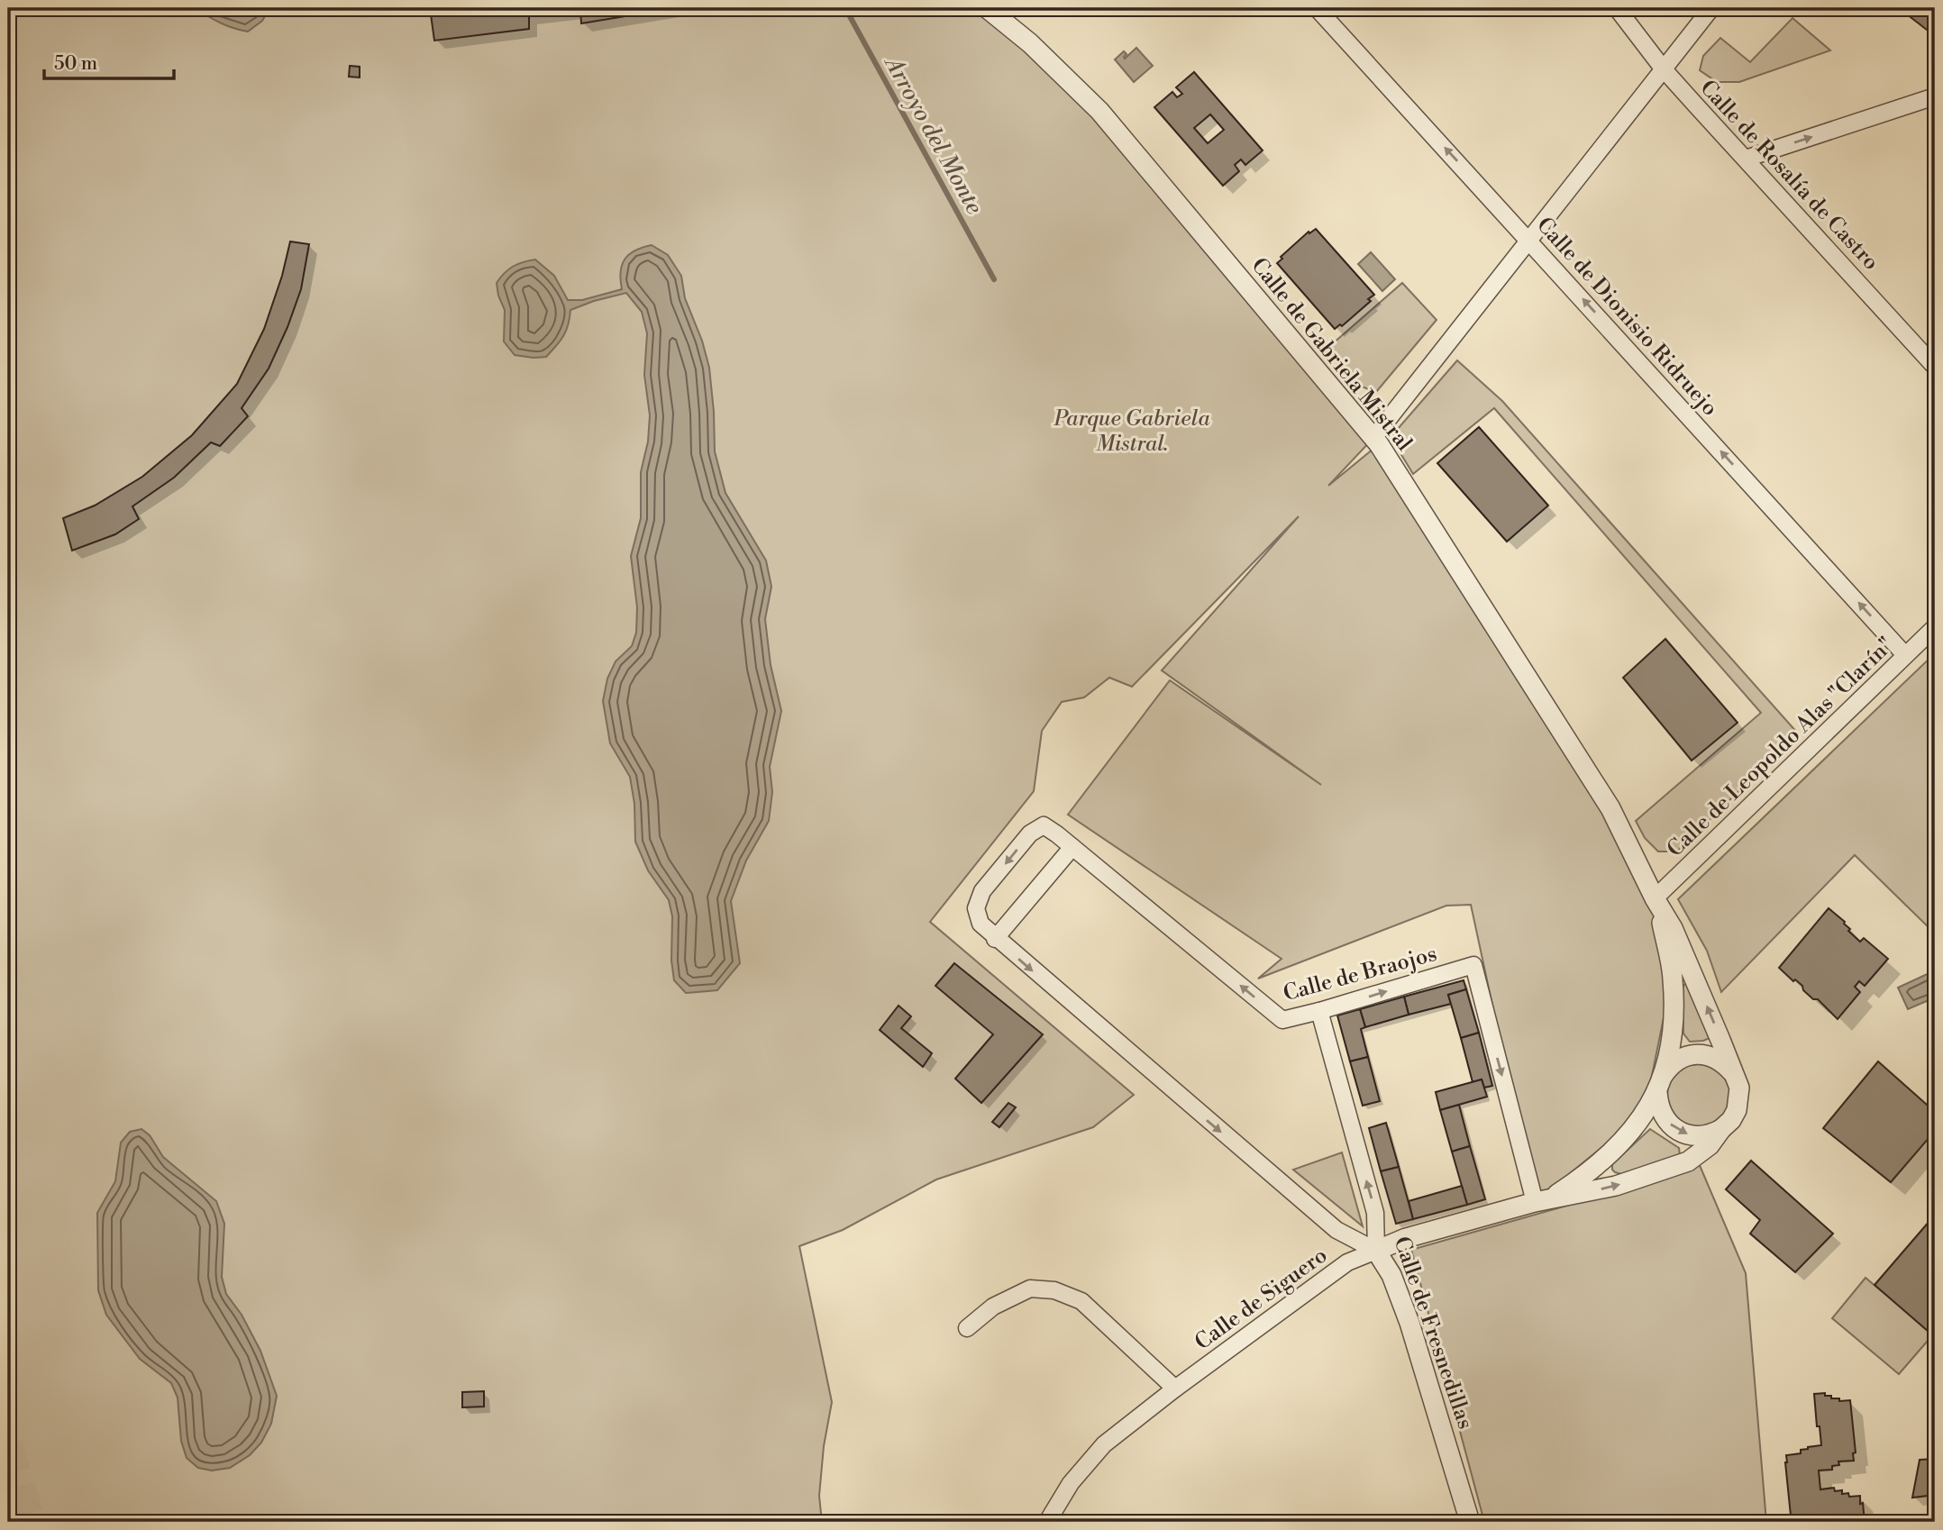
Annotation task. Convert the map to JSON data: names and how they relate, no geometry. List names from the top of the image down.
{
  "streets": {
    "street": [
      "Calle de Rosalía de Castro",
      "Calle de Dionisio Ridruejo",
      "Calle de Gabriela Mistral",
      "Calle de Leopoldo Alas \"Clarín\"",
      "Calle de Braojos",
      "Calle de Siguero",
      "Calle de Fresnedillas"
    ]
  },
  "crossings": [
    ["Calle de Dionisio Ridruejo", "Calle de Leopoldo Alas \"Clarín\""],
    ["Calle de Gabriela Mistral", "Calle de Leopoldo Alas \"Clarín\""],
    ["Calle de Gabriela Mistral", "Calle de Braojos"],
    ["Calle de Gabriela Mistral", "Calle de Siguero"],
    ["Calle de Gabriela Mistral", "Calle de Fresnedillas"],
    ["Calle de Braojos", "Calle de Siguero"],
    ["Calle de Braojos", "Calle de Fresnedillas"],
    ["Calle de Siguero", "Calle de Fresnedillas"]
  ],
  "one_way": ["Calle de Dionisio Ridruejo", "Calle de Fresnedillas"],
  "water": ["Arroyo del Monte"],
  "parks": ["Parque Gabriela Mistral."],
  "scale_bar": "50 m"
}
